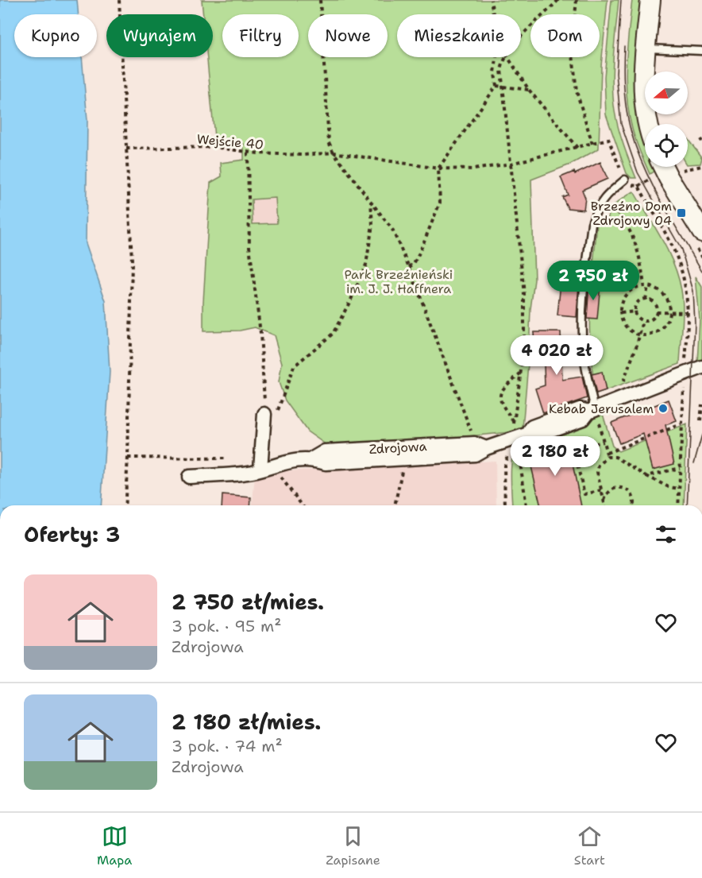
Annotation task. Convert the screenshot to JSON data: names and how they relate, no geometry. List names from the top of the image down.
{
  "streets": {
    "street": ["Zdrojowa"],
    "path": ["Wejście 40"]
  },
  "parks": ["Park Brzeźnieński im. J. J. Haffnera"],
  "places": {
    "transit": ["Brzeźno Dom Zdrojowy 04"],
    "other": ["Kebab Jerusalem"]
  },
  "north": "left",
  "page": {
    "chip": [
      "Kupno",
      "Wynajem",
      "Filtry",
      "Nowe",
      "Mieszkanie",
      "Dom"
    ],
    "price": ["2 750 zł", "4 020 zł", "2 180 zł"],
    "heading": "Oferty: 3",
    "list": [
      {
        "name": "2 750 zł/mies.",
        "note": "3 pok. · 95 m² · Zdrojowa"
      },
      {
        "name": "2 180 zł/mies.",
        "note": "3 pok. · 74 m² · Zdrojowa"
      }
    ],
    "tabs": ["Mapa", "Zapisane", "Start"]
  }
}
